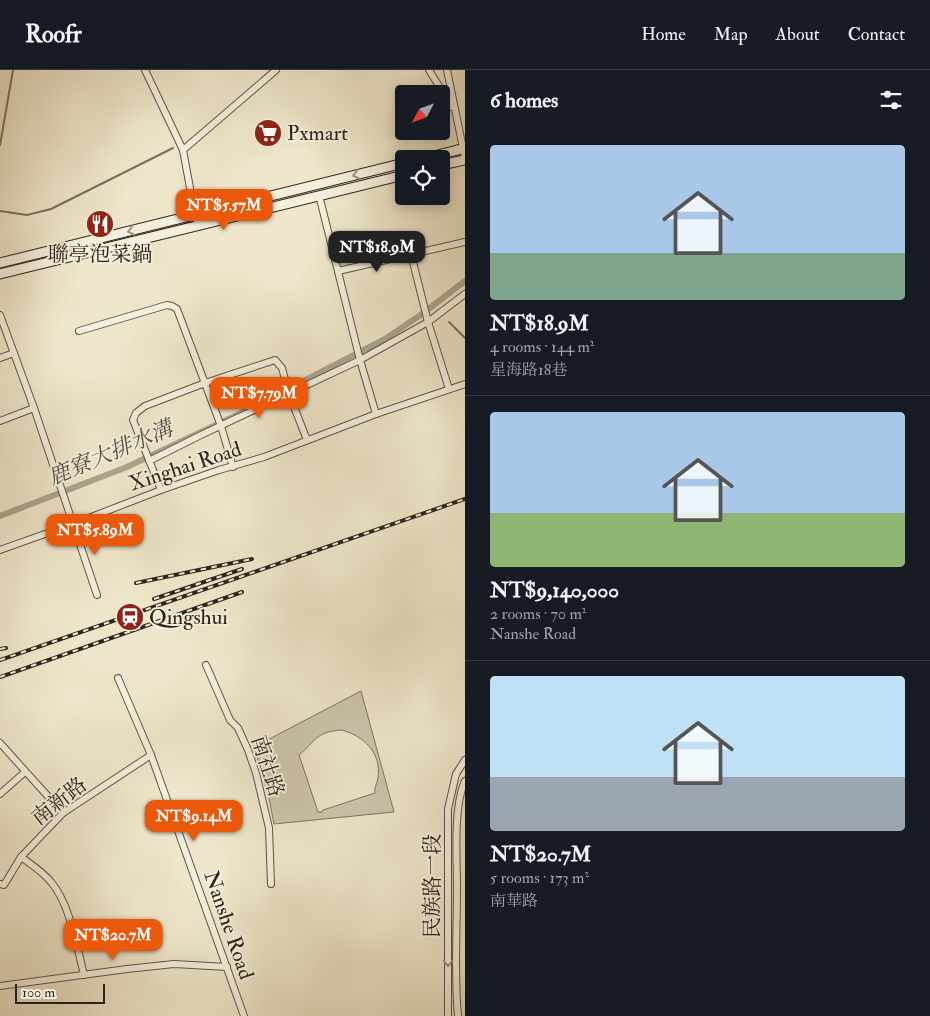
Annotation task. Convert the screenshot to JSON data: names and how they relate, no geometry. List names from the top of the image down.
{
  "streets": {
    "street": [
      "Xinghai Road",
      "南社路",
      "南新路",
      "民族路一段",
      "Nanshe Road"
    ]
  },
  "crossings": [
    ["南新路", "Nanshe Road"]
  ],
  "water": ["鹿寮大排水溝"],
  "places": {
    "supermarket": ["Pxmart"],
    "restaurant": ["聯亭泡菜鍋"],
    "station": ["Qingshui"]
  },
  "scale_bar": "100 m",
  "north": "bottom left",
  "page": {
    "header": "Roofr",
    "nav": [
      "Home",
      "Map",
      "About",
      "Contact"
    ],
    "heading": "6 homes",
    "list": [
      {
        "name": "NT$18.9M",
        "note": "4 rooms · 144 m² · 星海路18巷"
      },
      {
        "name": "NT$9,140,000",
        "note": "2 rooms · 70 m² · Nanshe Road"
      },
      {
        "name": "NT$20.7M",
        "note": "5 rooms · 173 m² · 南華路"
      }
    ],
    "price": [
      "NT$5.57M",
      "NT$18.9M",
      "NT$7.79M",
      "NT$5.89M",
      "NT$9.14M",
      "NT$20.7M"
    ],
    "scale": "100 m"
  }
}
